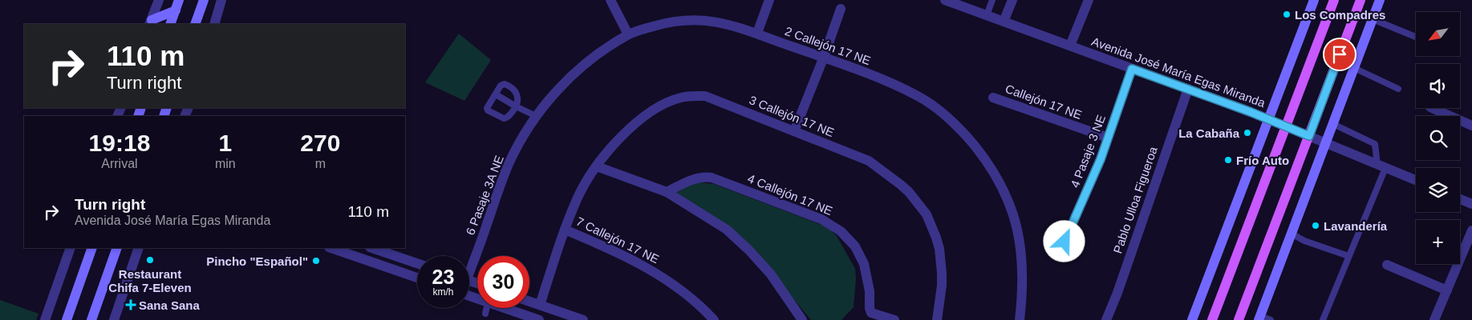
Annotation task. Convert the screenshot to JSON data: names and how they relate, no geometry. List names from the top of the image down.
{
  "streets": {
    "street": [
      "2 Callejón 17 NE",
      "Avenida José María Egas Miranda",
      "Callejón 17 NE",
      "3 Callejón 17 NE",
      "4 Pasaje 3 NE",
      "4 Callejón 17 NE",
      "6 Pasaje 3A NE",
      "Pablo Ulloa Figueroa",
      "7 Callejón 17 NE"
    ]
  },
  "crossings": [
    ["2 Callejón 17 NE", "6 Pasaje 3A NE"],
    ["Avenida José María Egas Miranda", "4 Pasaje 3 NE"],
    ["Avenida José María Egas Miranda", "Pablo Ulloa Figueroa"],
    ["Callejón 17 NE", "4 Pasaje 3 NE"]
  ],
  "places": {
    "other": [
      "Los Compadres",
      "La Cabaña",
      "Frío Auto",
      "Lavandería",
      "Restaurant Chifa 7-Eleven",
      "Pincho \"Español\""
    ],
    "health": ["Sana Sana"]
  },
  "north": "bottom left",
  "page": {
    "map_buttons": "+",
    "turn": ["110 m", "Turn right"],
    "eta": [
      "19:18",
      "Arrival",
      "1",
      "min",
      "270",
      "m"
    ],
    "list": [
      {
        "name": "Turn right",
        "note": "Avenida José María Egas Miranda",
        "value": "110 m"
      }
    ],
    "speed": "23 km/h",
    "limit": "30"
  }
}
